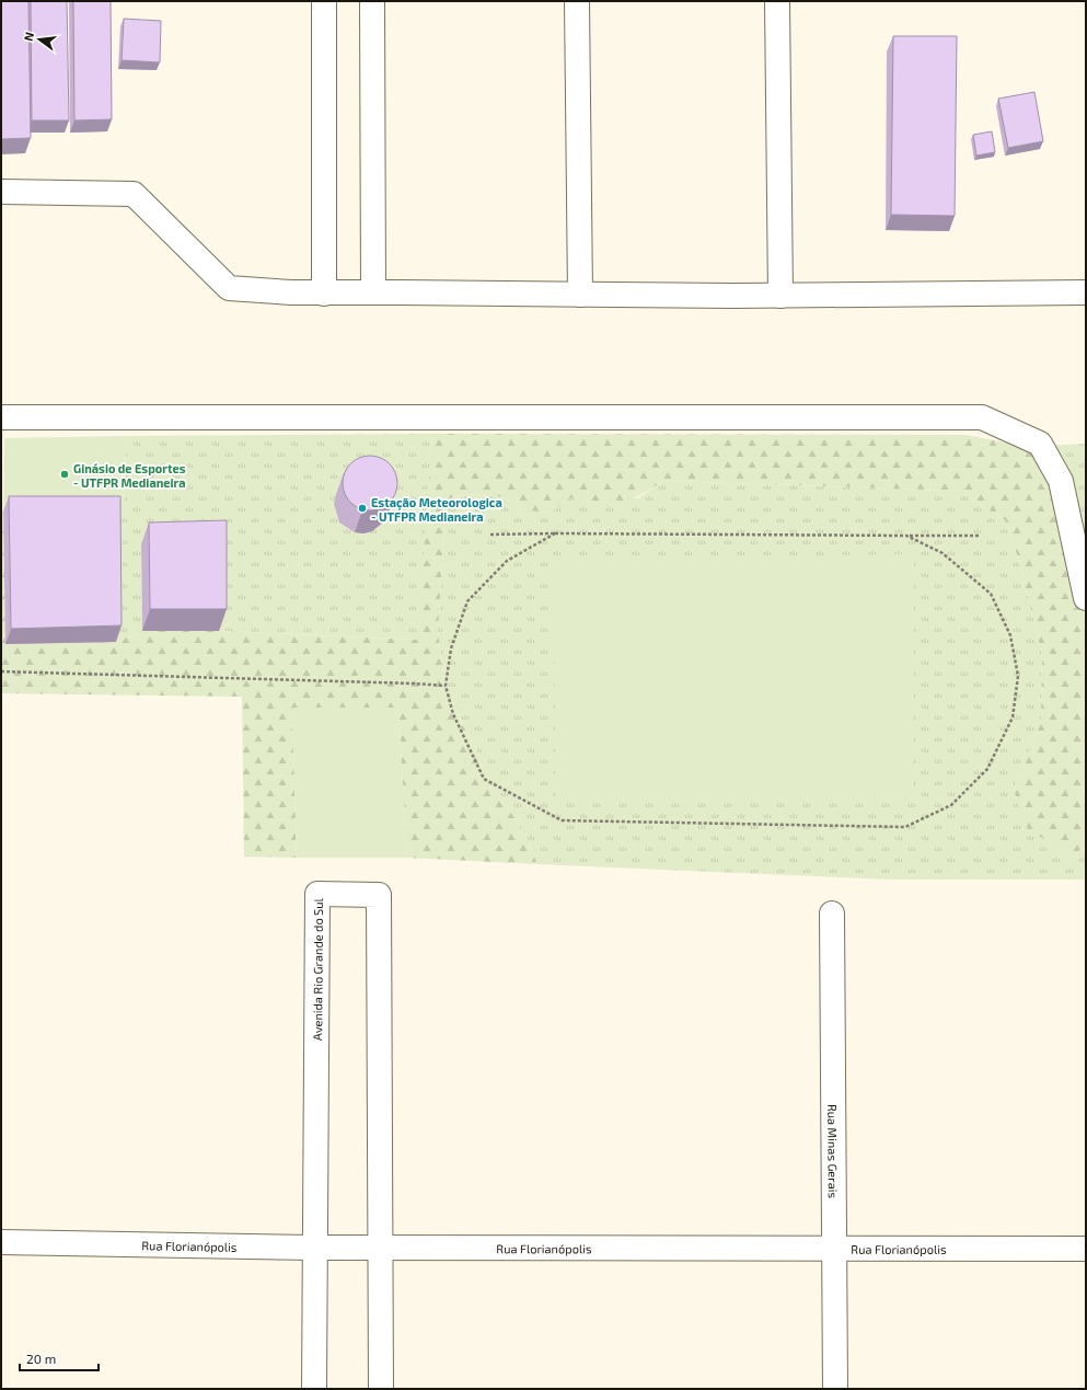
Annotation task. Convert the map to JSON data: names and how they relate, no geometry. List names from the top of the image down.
{
  "streets": {
    "street": ["Avenida Rio Grande do Sul", "Rua Minas Gerais", "Rua Florianópolis"]
  },
  "crossings": [
    ["Avenida Rio Grande do Sul", "Rua Florianópolis"],
    ["Rua Minas Gerais", "Rua Florianópolis"]
  ],
  "places": ["Ginásio de Esportes - UTFPR Medianeira", "Estação Meteorologica - UTFPR Medianeira"],
  "scale_bar": "20 m",
  "north": "left"
}
